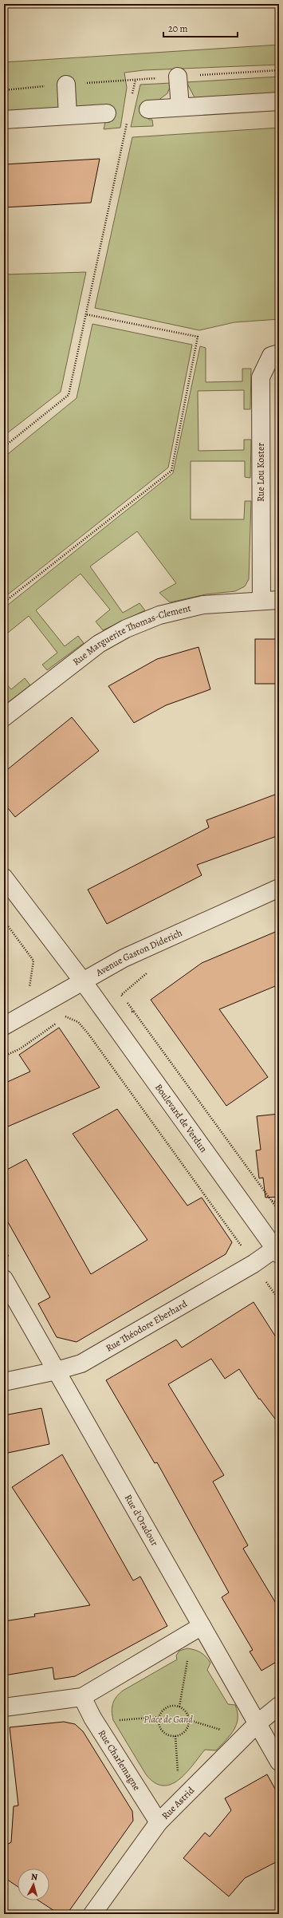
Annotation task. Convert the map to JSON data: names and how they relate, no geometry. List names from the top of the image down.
{
  "streets": {
    "street": [
      "Rue Lou Koster",
      "Rue Marguerite Thomas-Clement",
      "Avenue Gaston Diderich",
      "Boulevard de Verdun",
      "Rue Théodore Eberhard",
      "Rue d'Oradour",
      "Rue Charlemagne",
      "Rue Astrid"
    ]
  },
  "crossings": [
    ["Rue Lou Koster", "Rue Marguerite Thomas-Clement"],
    ["Avenue Gaston Diderich", "Boulevard de Verdun"],
    ["Boulevard de Verdun", "Rue Théodore Eberhard"],
    ["Rue Théodore Eberhard", "Rue d'Oradour"],
    ["Rue d'Oradour", "Rue Astrid"],
    ["Rue Charlemagne", "Rue Astrid"]
  ],
  "parks": ["Place de Gand"],
  "scale_bar": "20 m",
  "north": "top"
}
